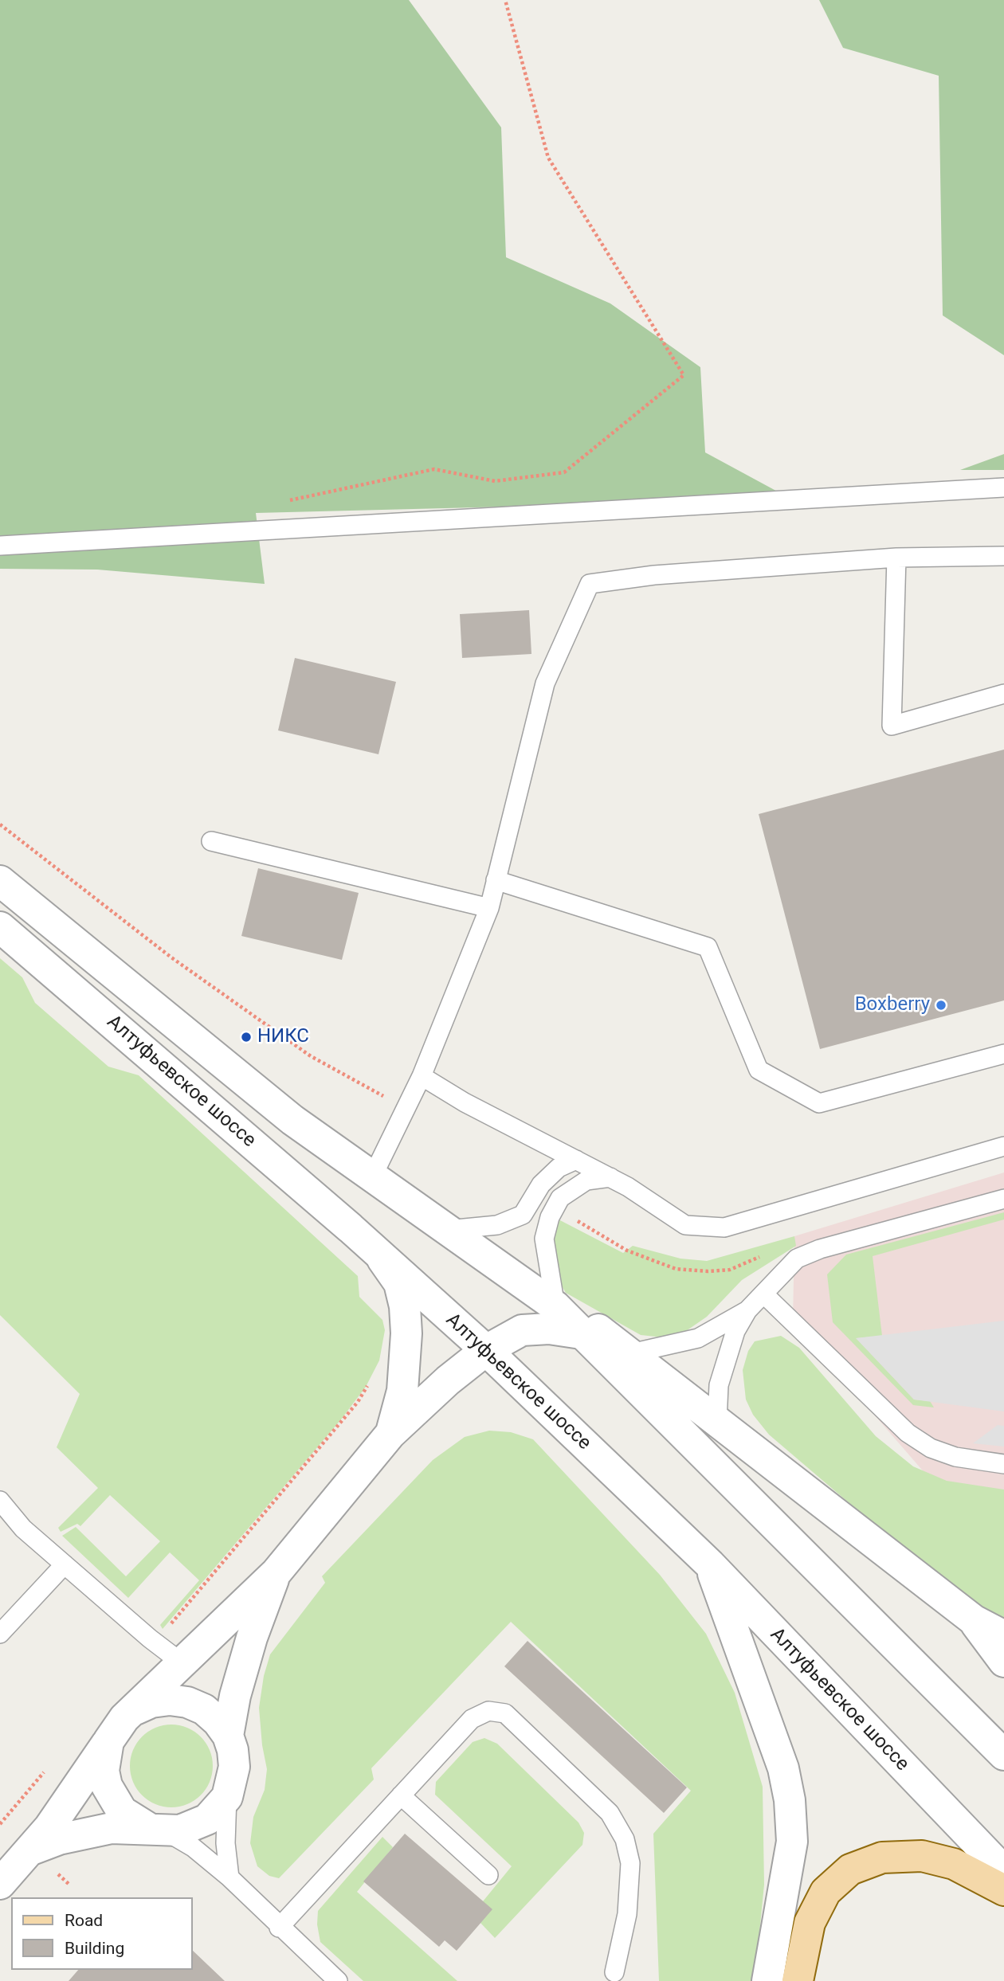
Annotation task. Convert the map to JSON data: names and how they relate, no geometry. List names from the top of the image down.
{
  "streets": {
    "street": ["Алтуфьевское шоссе"]
  },
  "places": ["Boxberry", "НИКС"],
  "legend": ["Road", "Building"]
}
